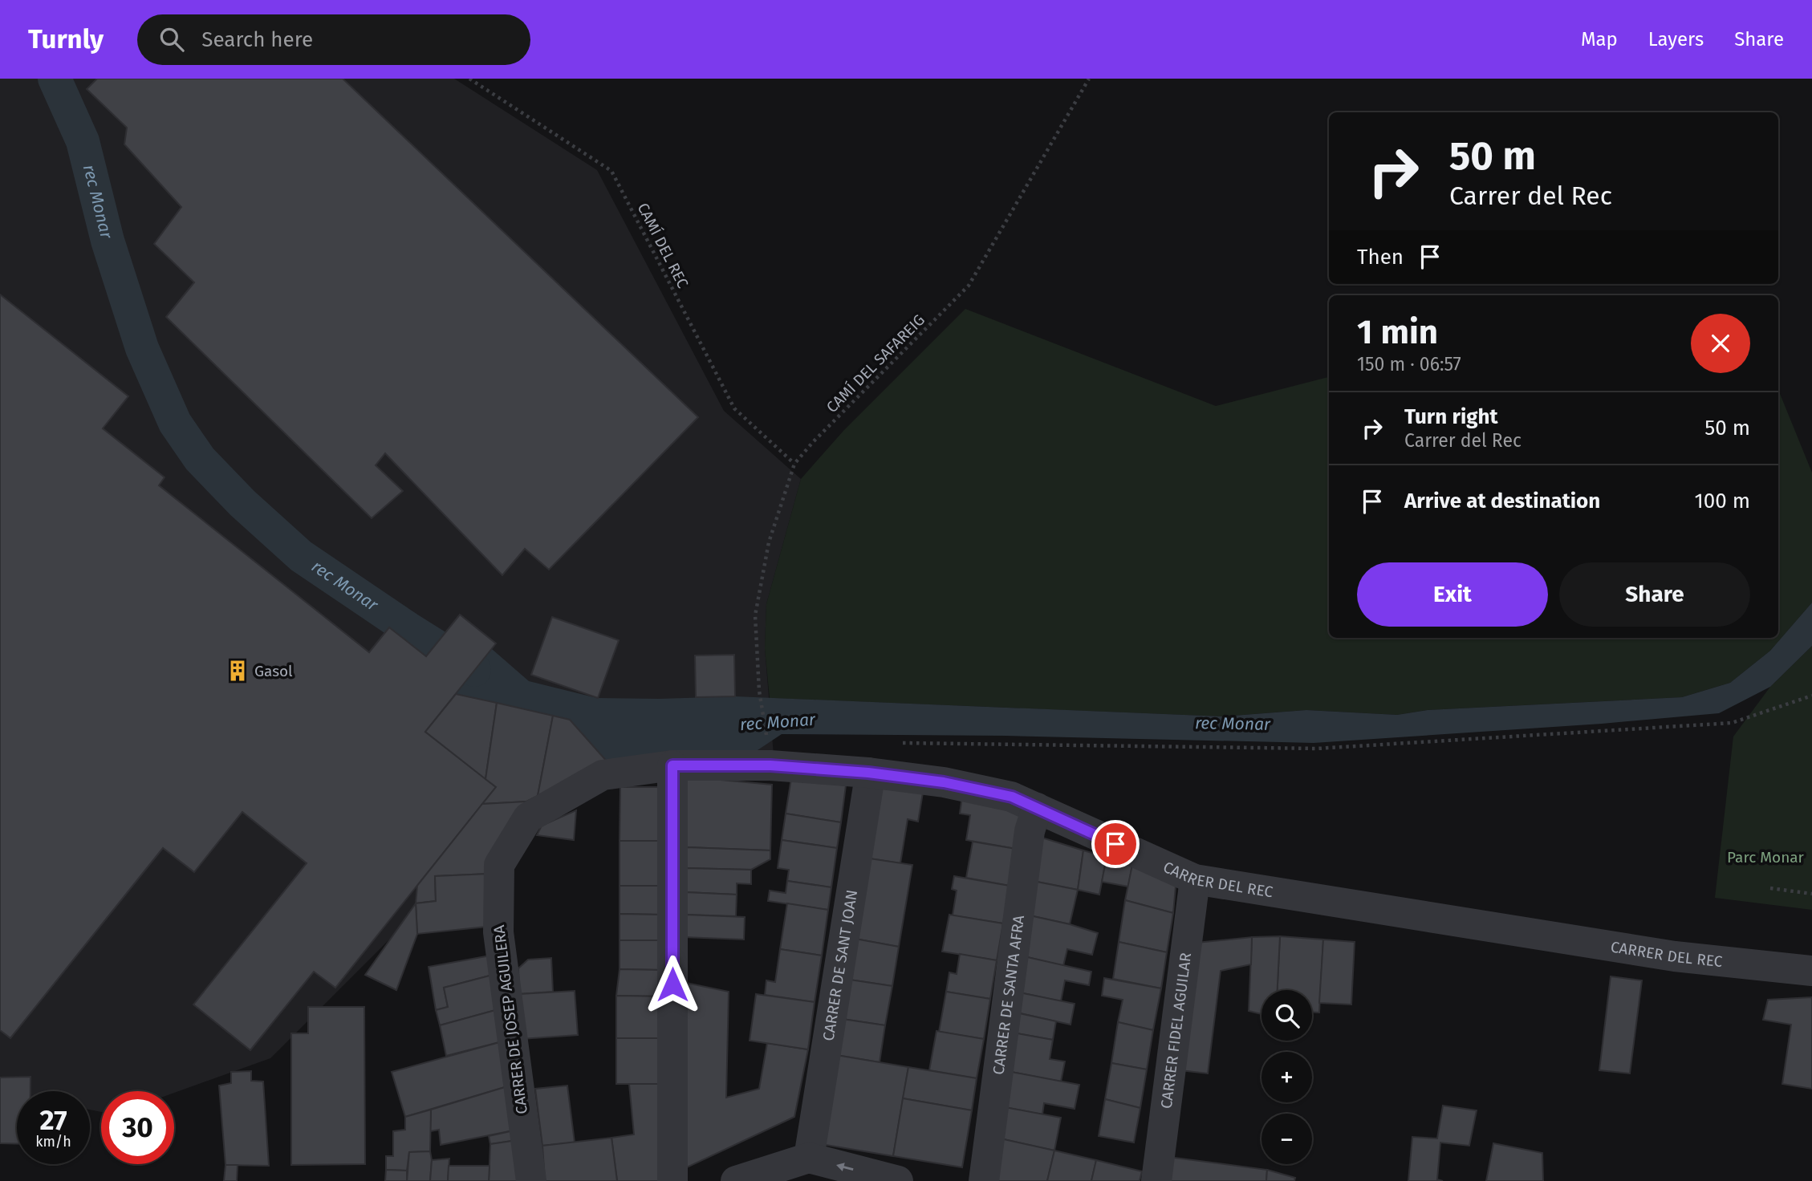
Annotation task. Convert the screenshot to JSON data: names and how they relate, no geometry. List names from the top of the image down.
{
  "streets": {
    "street": [
      "CARRER DEL REC",
      "CARRER DE SANT JOAN",
      "CARRER DE SANTA AFRA",
      "CARRER DE JOSEP AGUILERA",
      "CARRER FIDEL AGUILAR"
    ],
    "path": ["CAMÍ DEL REC", "CAMÍ DEL SAFAREIG"]
  },
  "crossings": [
    ["CAMÍ DEL REC", "CAMÍ DEL SAFAREIG"],
    ["CARRER DEL REC", "CARRER DE SANT JOAN"],
    ["CARRER DEL REC", "CARRER DE SANTA AFRA"],
    ["CARRER DEL REC", "CARRER DE JOSEP AGUILERA"],
    ["CARRER DEL REC", "CARRER FIDEL AGUILAR"]
  ],
  "water": ["rec Monar"],
  "parks": ["Parc Monar"],
  "places": {
    "building": ["Gasol"]
  },
  "page": {
    "header": "Turnly",
    "search": "Search here",
    "nav": ["Map", "Layers", "Share"],
    "turn": ["50 m", "Carrer del Rec"],
    "then": "Then",
    "heading": ["1 min", "150 m · 06:57"],
    "list": [
      {
        "name": "Turn right",
        "note": "Carrer del Rec",
        "value": "50 m"
      },
      {
        "name": "Arrive at destination",
        "value": "100 m"
      }
    ],
    "buttons": ["Exit", "Share"],
    "map_buttons": ["+", "−"],
    "speed": "27 km/h",
    "limit": "30"
  }
}
